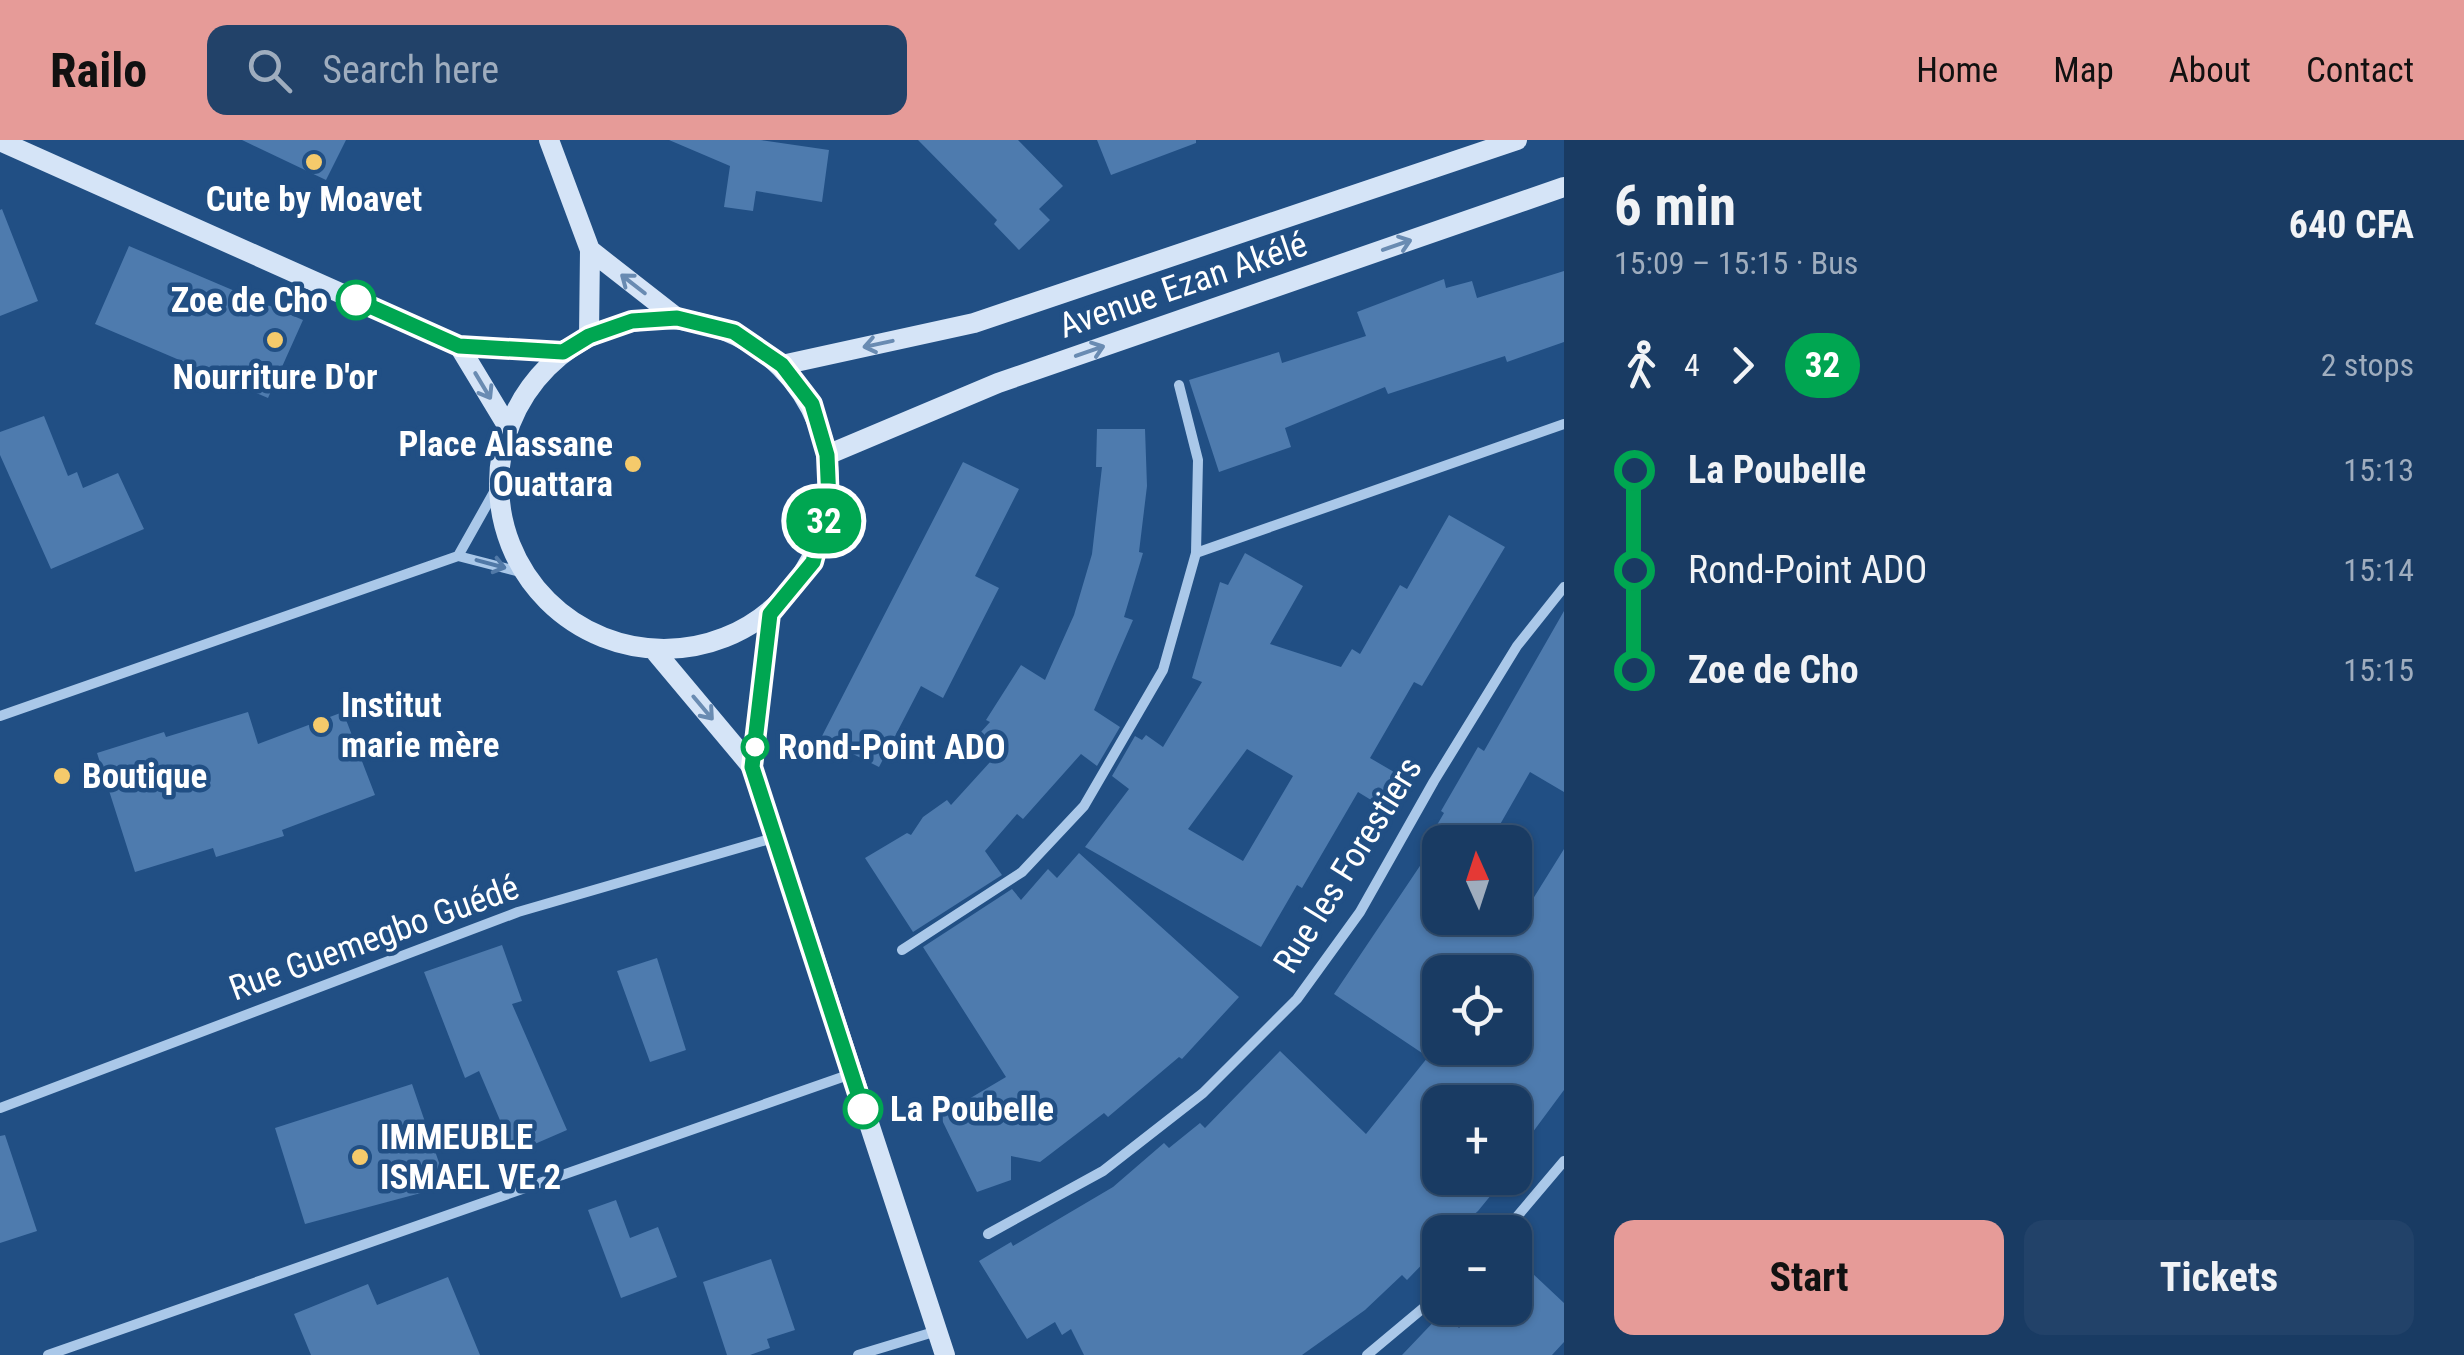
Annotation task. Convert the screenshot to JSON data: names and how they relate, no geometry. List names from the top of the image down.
{
  "streets": {
    "street": ["Avenue Ezan Akélé", "Rue les Forestiers", "Rue Guemegbo Guédé"]
  },
  "places": [
    "Cute by Moavet",
    "Zoe de Cho",
    "Nourriture D'or",
    "Place Alassane Ouattara",
    "Institut marie mère",
    "Rond-Point ADO",
    "Boutique",
    "La Poubelle",
    "IMMEUBLE ISMAEL VE 2"
  ],
  "lines": ["bus line 32"],
  "north": "top",
  "page": {
    "header": "Railo",
    "search": "Search here",
    "nav": [
      "Home",
      "Map",
      "About",
      "Contact"
    ],
    "on_map": "32",
    "heading": ["6 min", "15:09 – 15:15 · Bus", "640 CFA"],
    "legs": ["4", "32", "2 stops"],
    "list": [
      {
        "name": "La Poubelle",
        "value": "15:13"
      },
      {
        "name": "Rond-Point ADO",
        "value": "15:14"
      },
      {
        "name": "Zoe de Cho",
        "value": "15:15"
      }
    ],
    "map_buttons": ["+", "−"],
    "buttons": ["Start", "Tickets"]
  }
}
